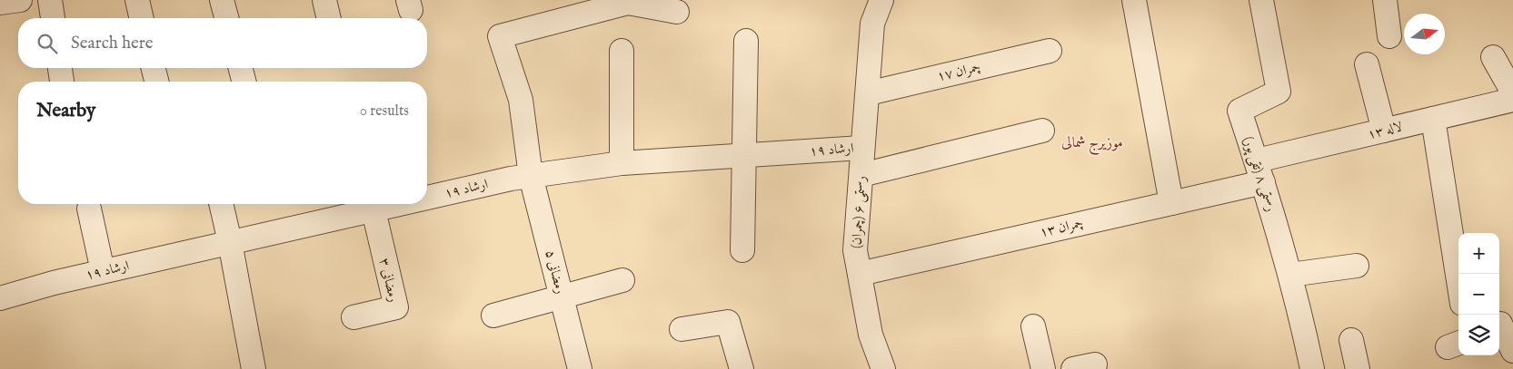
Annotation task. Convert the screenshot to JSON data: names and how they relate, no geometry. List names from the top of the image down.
{
  "streets": {
    "street": [
      "چمران ۱۷",
      "لاله ۱۳",
      "ارشاد ۱۹",
      "رستمی ۸ (تقی پور)",
      "رستمی ۶ (چمران)",
      "چمران ۱۳",
      "رمضانی ۵",
      "رمضانی ۳"
    ]
  },
  "crossings": [
    ["چمران ۱۷", "رستمی ۶ (چمران)"],
    ["لاله ۱۳", "رستمی ۸ (تقی پور)"],
    ["لاله ۱۳", "چمران ۱۳"],
    ["ارشاد ۱۹", "رستمی ۶ (چمران)"],
    ["ارشاد ۱۹", "رمضانی ۵"],
    ["ارشاد ۱۹", "رمضانی ۳"],
    ["رستمی ۸ (تقی پور)", "چمران ۱۳"],
    ["رستمی ۶ (چمران)", "چمران ۱۳"]
  ],
  "districts": ["موزیرج شمالی"],
  "north": "right",
  "page": {
    "search": "Search here",
    "heading": ["Nearby", "0 results"],
    "map_buttons": ["+", "−"]
  }
}
